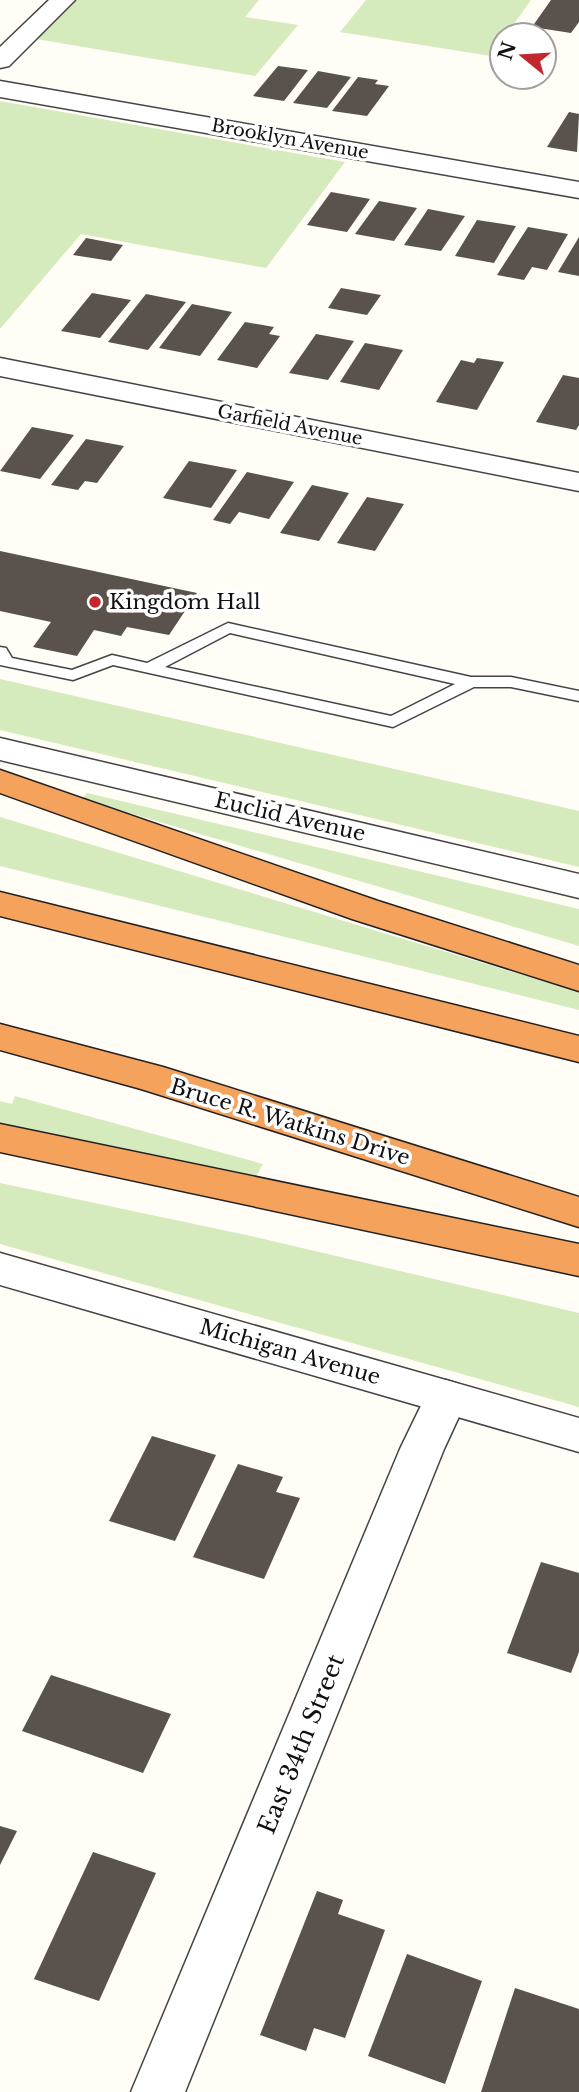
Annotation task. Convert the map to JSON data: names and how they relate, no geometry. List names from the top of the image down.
{
  "streets": {
    "highway": ["Bruce R. Watkins Drive"],
    "street": [
      "Brooklyn Avenue",
      "Garfield Avenue",
      "Euclid Avenue",
      "Michigan Avenue",
      "East 34th Street"
    ]
  },
  "crossings": [
    ["Michigan Avenue", "East 34th Street"]
  ],
  "places": ["Kingdom Hall"],
  "north": "left"
}
